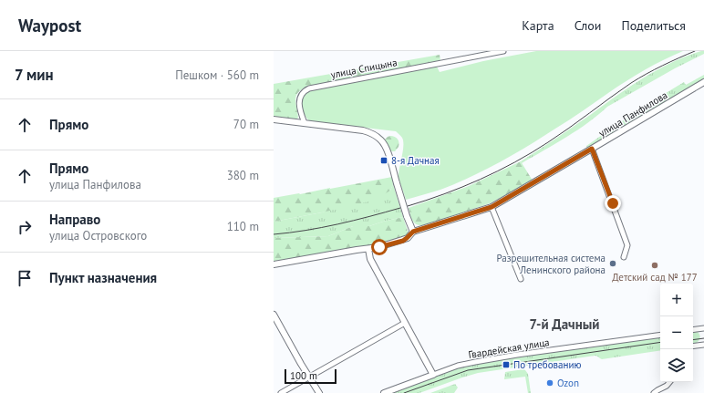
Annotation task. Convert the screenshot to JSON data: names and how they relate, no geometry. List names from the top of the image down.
{
  "streets": {
    "main road": ["улица Панфилова", "Гвардейская улица"],
    "street": ["улица Спицына"]
  },
  "districts": ["7-й Дачный"],
  "places": {
    "transit": ["8-я Дачная", "По требованию"],
    "other": ["Разрешительная система Ленинского района", "Детский сад № 177", "Ozon"]
  },
  "scale_bar": "100 m",
  "page": {
    "header": "Waypost",
    "nav": ["Карта", "Слои", "Поделиться"],
    "heading": ["7 мин", "Пешком · 560 m"],
    "list": [
      ["Прямо", "70 m"],
      ["Прямо", "улица Панфилова", "380 m"],
      ["Направо", "улица Островского", "110 m"],
      "Пункт назначения"
    ],
    "map_buttons": ["+", "−"],
    "scale": "100 m"
  }
}
